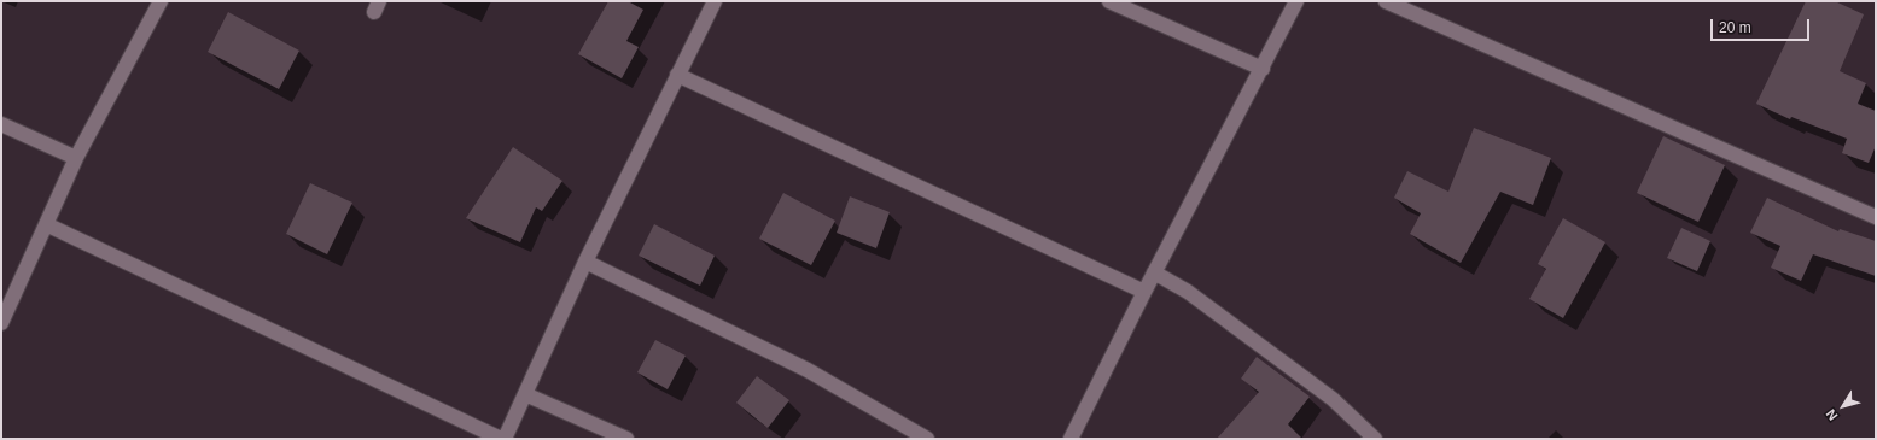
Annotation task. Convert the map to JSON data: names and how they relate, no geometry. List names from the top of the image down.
{
  "scale_bar": "20 m",
  "north": "bottom left"
}
